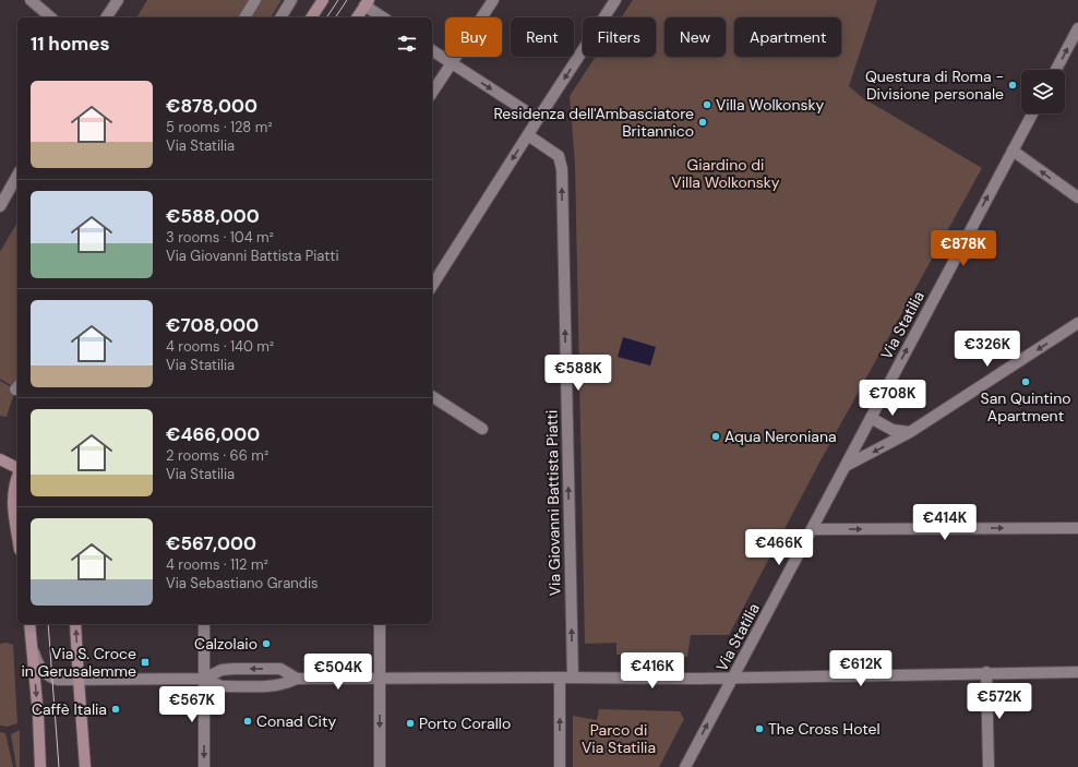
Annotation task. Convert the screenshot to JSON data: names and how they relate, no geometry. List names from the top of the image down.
{
  "streets": {
    "street": ["Via Statilia", "Via Giovanni Battista Piatti"]
  },
  "one_way": ["Via Statilia", "Via Giovanni Battista Piatti"],
  "parks": ["Giardino di Villa Wolkonsky", "Parco di Via Statilia"],
  "places": {
    "other": [
      "Questura di Roma - Divisione personale",
      "Villa Wolkonsky",
      "Residenza dell'Ambasciatore Britannico",
      "San Quintino Apartment",
      "Aqua Neroniana",
      "Calzolaio",
      "Caffè Italia",
      "Conad City",
      "Porto Corallo",
      "The Cross Hotel"
    ],
    "transit": ["Via S. Croce in Gerusalemme"]
  },
  "page": {
    "chip": [
      "Buy",
      "Rent",
      "Filters",
      "New",
      "Apartment"
    ],
    "heading": "11 homes",
    "list": [
      {
        "name": "€878,000",
        "note": "5 rooms · 128 m² · Via Statilia"
      },
      {
        "name": "€588,000",
        "note": "3 rooms · 104 m² · Via Giovanni Battista Piatti"
      },
      {
        "name": "€708,000",
        "note": "4 rooms · 140 m² · Via Statilia"
      },
      {
        "name": "€466,000",
        "note": "2 rooms · 66 m² · Via Statilia"
      },
      {
        "name": "€567,000",
        "note": "4 rooms · 112 m² · Via Sebastiano Grandis"
      }
    ],
    "price": [
      "€878K",
      "€326K",
      "€588K",
      "€708K",
      "€414K",
      "€466K",
      "€612K",
      "€416K",
      "€504K",
      "€572K",
      "€567K"
    ]
  }
}
